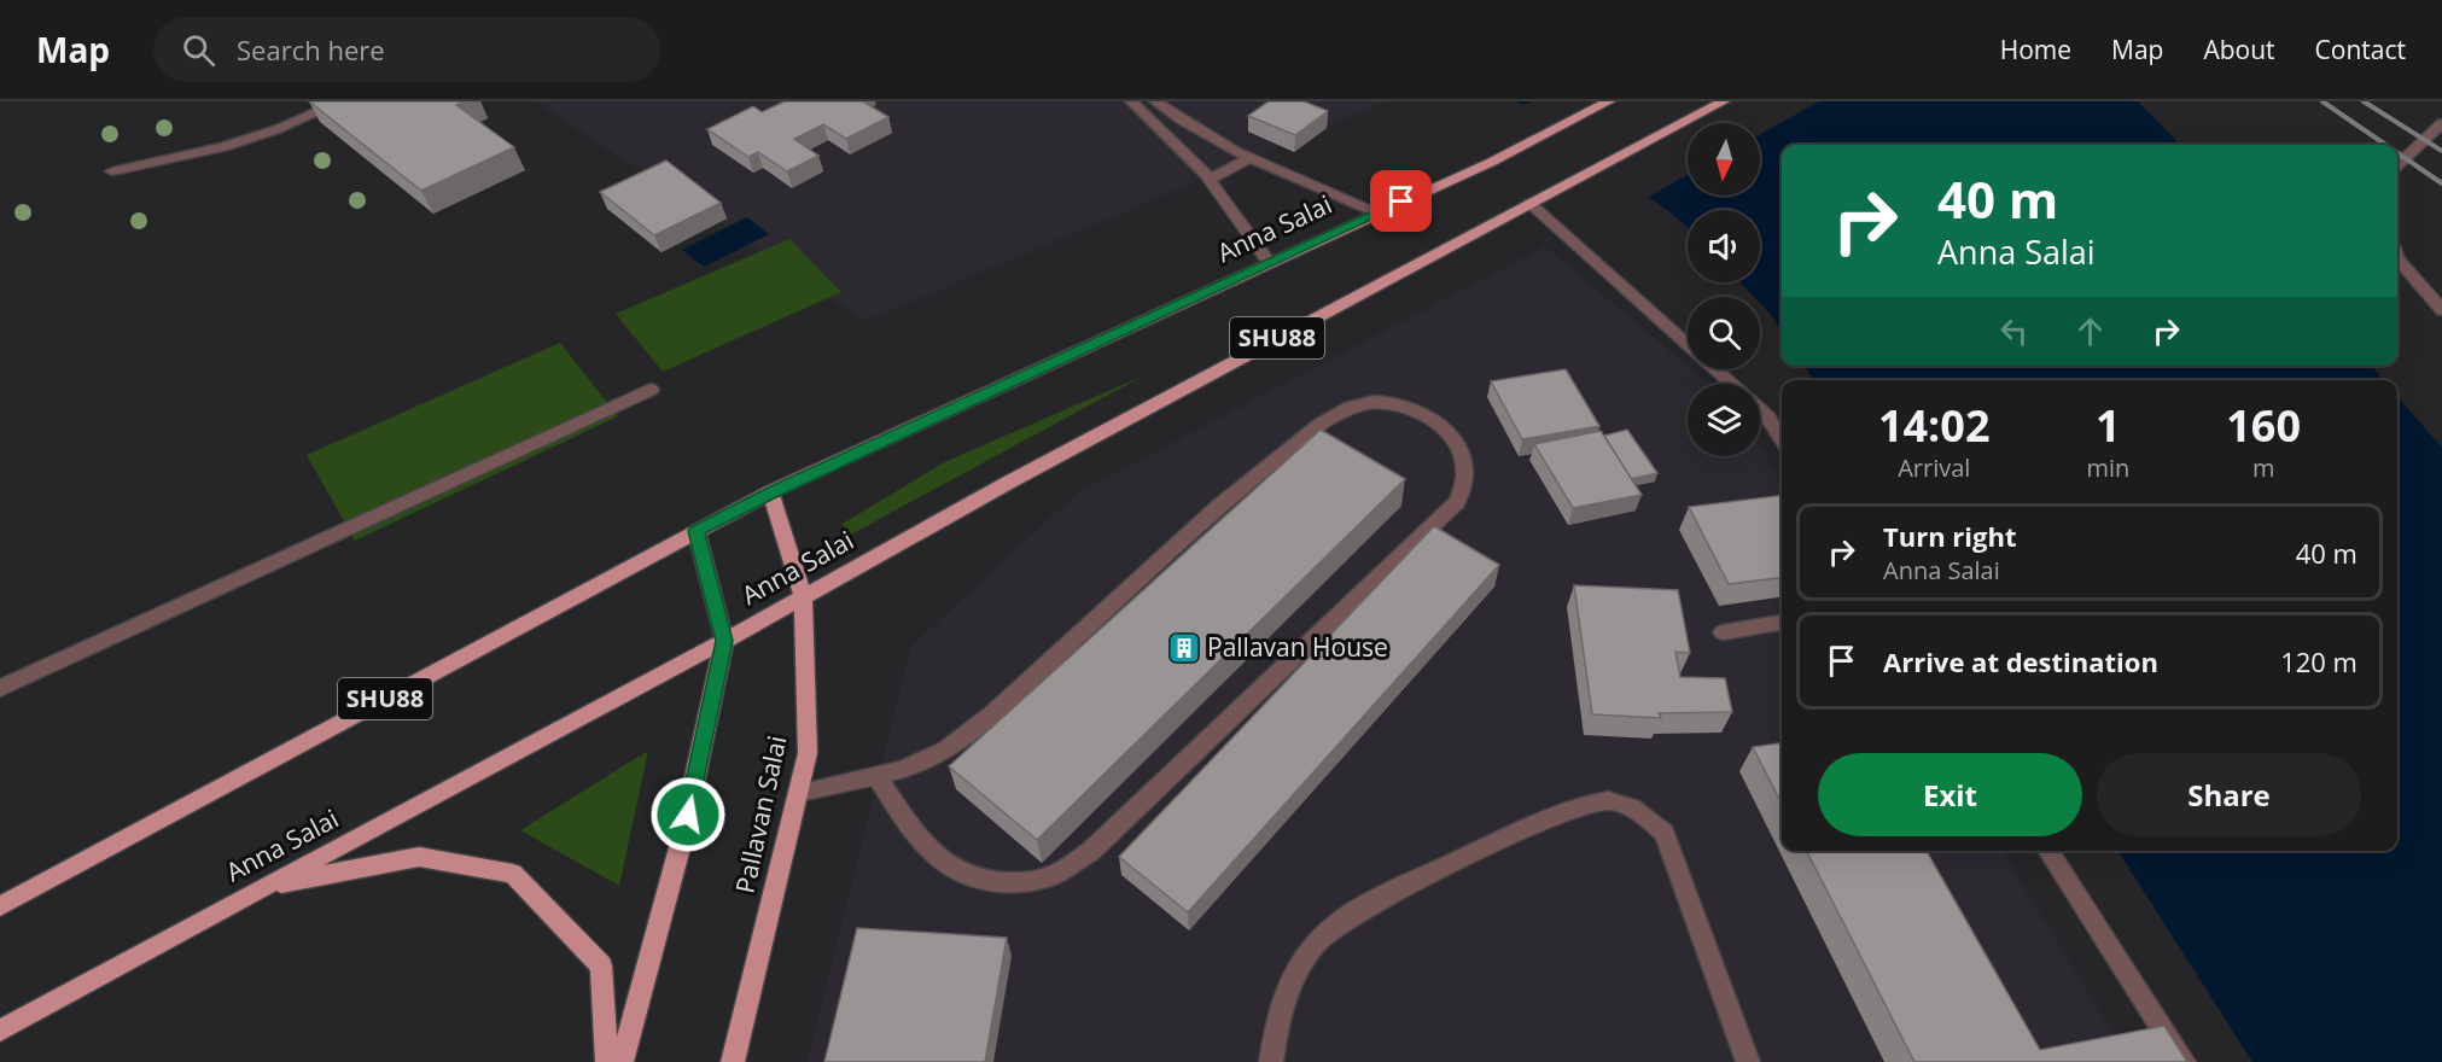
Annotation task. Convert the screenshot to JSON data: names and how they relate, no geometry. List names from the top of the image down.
{
  "streets": {
    "main road": ["Anna Salai", "SHU88", "Pallavan Salai"]
  },
  "crossings": [
    ["Anna Salai", "Pallavan Salai"]
  ],
  "places": {
    "building": ["Pallavan House"]
  },
  "north": "bottom",
  "page": {
    "header": "Map",
    "search": "Search here",
    "nav": [
      "Home",
      "Map",
      "About",
      "Contact"
    ],
    "turn": ["40 m", "Anna Salai"],
    "eta": [
      "14:02",
      "Arrival",
      "1",
      "min",
      "160",
      "m"
    ],
    "list": [
      {
        "name": "Turn right",
        "note": "Anna Salai",
        "value": "40 m"
      },
      {
        "name": "Arrive at destination",
        "value": "120 m"
      }
    ],
    "buttons": ["Exit", "Share"]
  }
}
